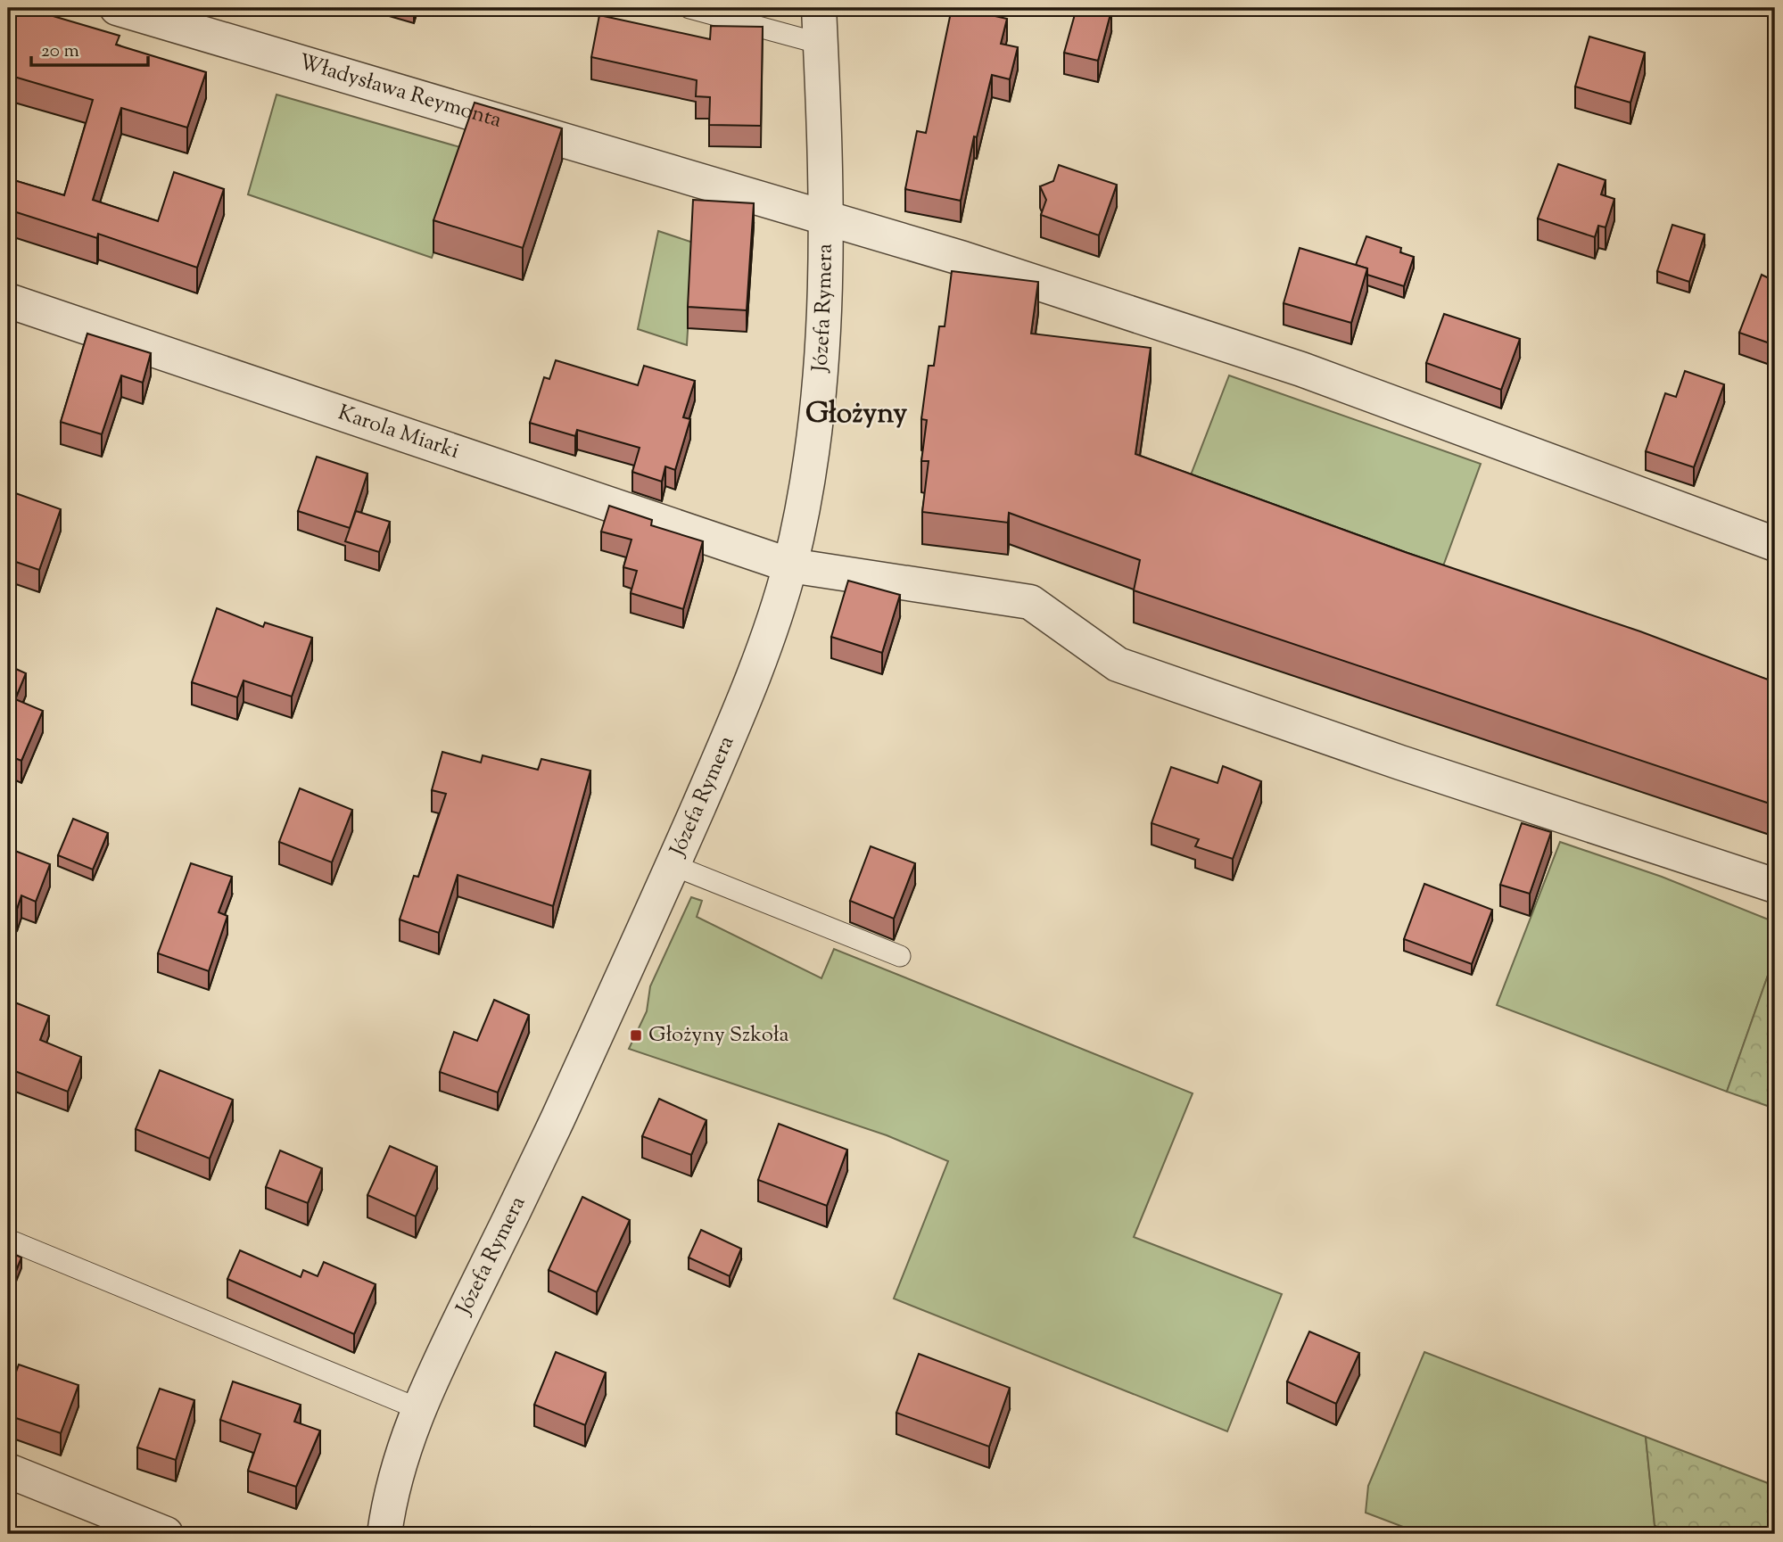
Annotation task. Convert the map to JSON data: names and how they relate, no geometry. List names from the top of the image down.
{
  "streets": {
    "street": ["Władysława Reymonta", "Józefa Rymera", "Karola Miarki"]
  },
  "crossings": [
    ["Władysława Reymonta", "Józefa Rymera"],
    ["Józefa Rymera", "Karola Miarki"]
  ],
  "districts": ["Głożyny"],
  "places": {
    "transit": ["Głożyny Szkoła"]
  },
  "scale_bar": "20 m"
}
